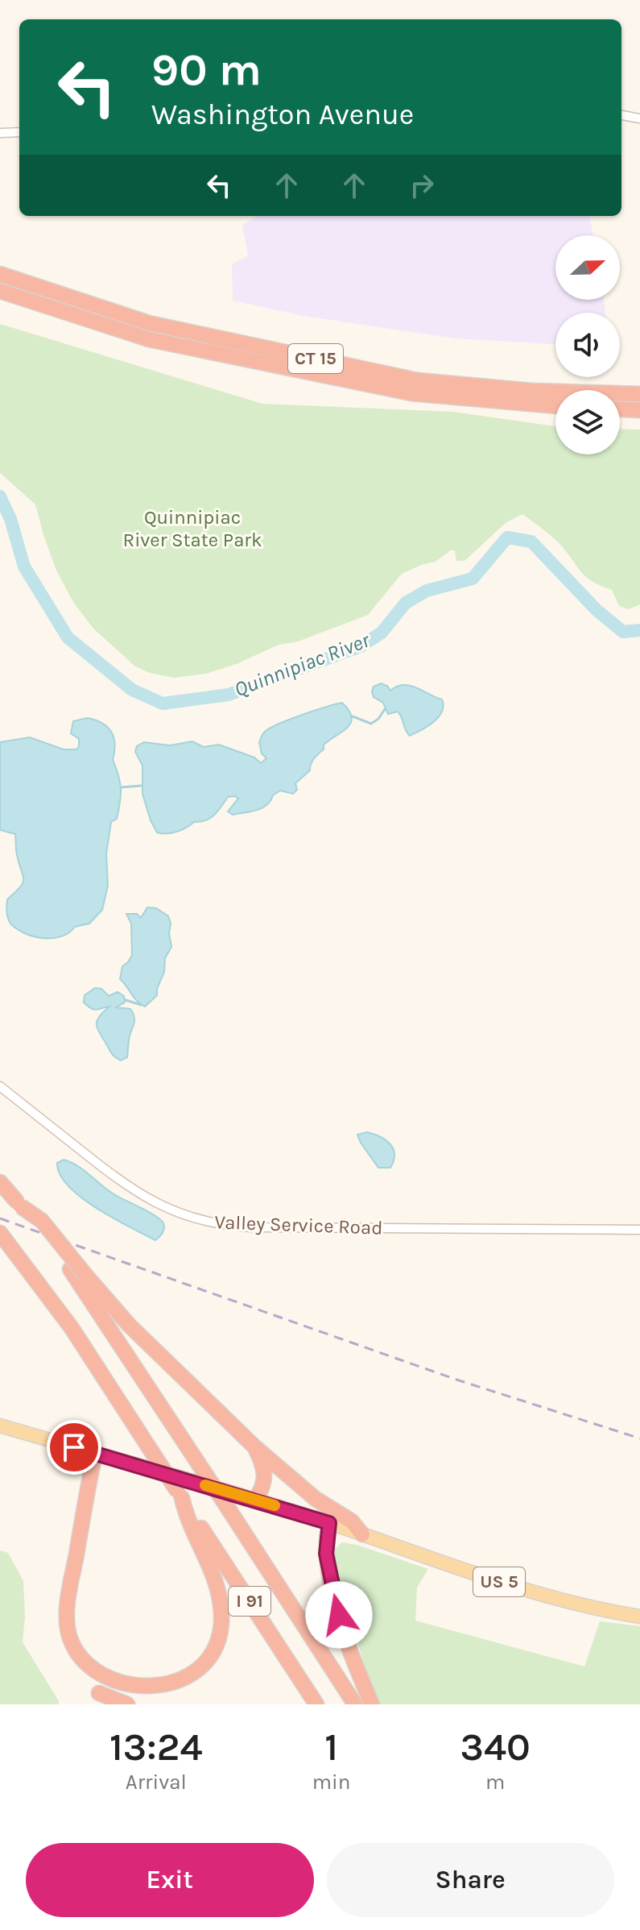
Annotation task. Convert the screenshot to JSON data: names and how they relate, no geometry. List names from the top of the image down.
{
  "streets": {
    "highway": ["CT 15", "I 91"],
    "main road": ["US 5"],
    "street": ["Valley Service Road"]
  },
  "water": ["Quinnipiac River"],
  "parks": ["Quinnipiac River State Park"],
  "north": "right",
  "page": {
    "turn": ["90 m", "Washington Avenue"],
    "eta": [
      "13:24",
      "Arrival",
      "1",
      "min",
      "340",
      "m"
    ],
    "buttons": ["Exit", "Share"]
  }
}
